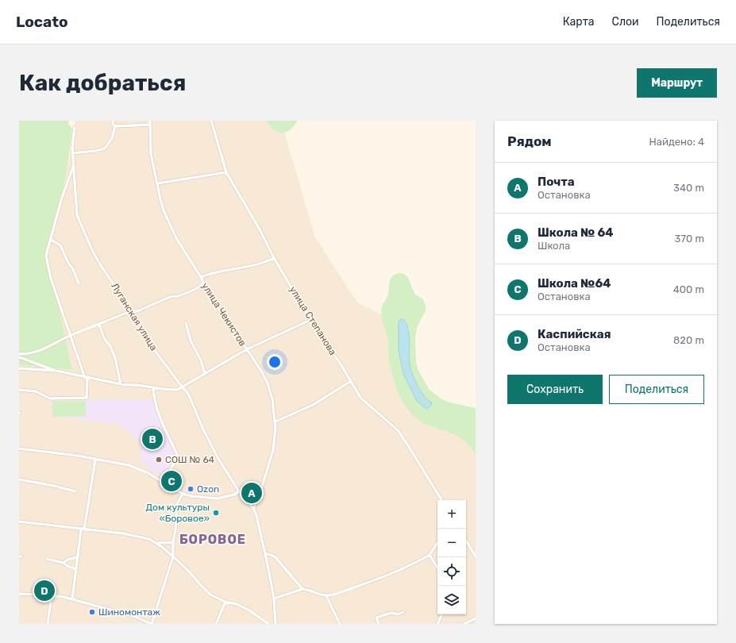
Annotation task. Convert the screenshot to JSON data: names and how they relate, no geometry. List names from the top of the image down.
{
  "streets": {
    "street": ["улица Чекистов", "Луганская улица", "улица Степанова"]
  },
  "crossings": [
    ["улица Чекистов", "Луганская улица"]
  ],
  "districts": ["БОРОВОЕ"],
  "places": [
    "СОШ № 64",
    "Ozon",
    "Дом культуры «Боровое»",
    "Шиномонтаж"
  ],
  "page": {
    "header": "Locato",
    "nav": ["Карта", "Слои", "Поделиться"],
    "buttons": [
      "Маршрут",
      ["Сохранить", "Поделиться"]
    ],
    "title": "Как добраться",
    "heading": ["Рядом", "Найдено: 4"],
    "list": [
      {
        "mark": "A",
        "name": "Почта",
        "note": "Остановка",
        "value": "340 m"
      },
      {
        "mark": "B",
        "name": "Школа № 64",
        "note": "Школа",
        "value": "370 m"
      },
      {
        "mark": "C",
        "name": "Школа №64",
        "note": "Остановка",
        "value": "400 m"
      },
      {
        "mark": "D",
        "name": "Каспийская",
        "note": "Остановка",
        "value": "820 m"
      }
    ],
    "pins": [
      "B",
      "C",
      "A",
      "D"
    ],
    "map_buttons": ["+", "−"]
  }
}
